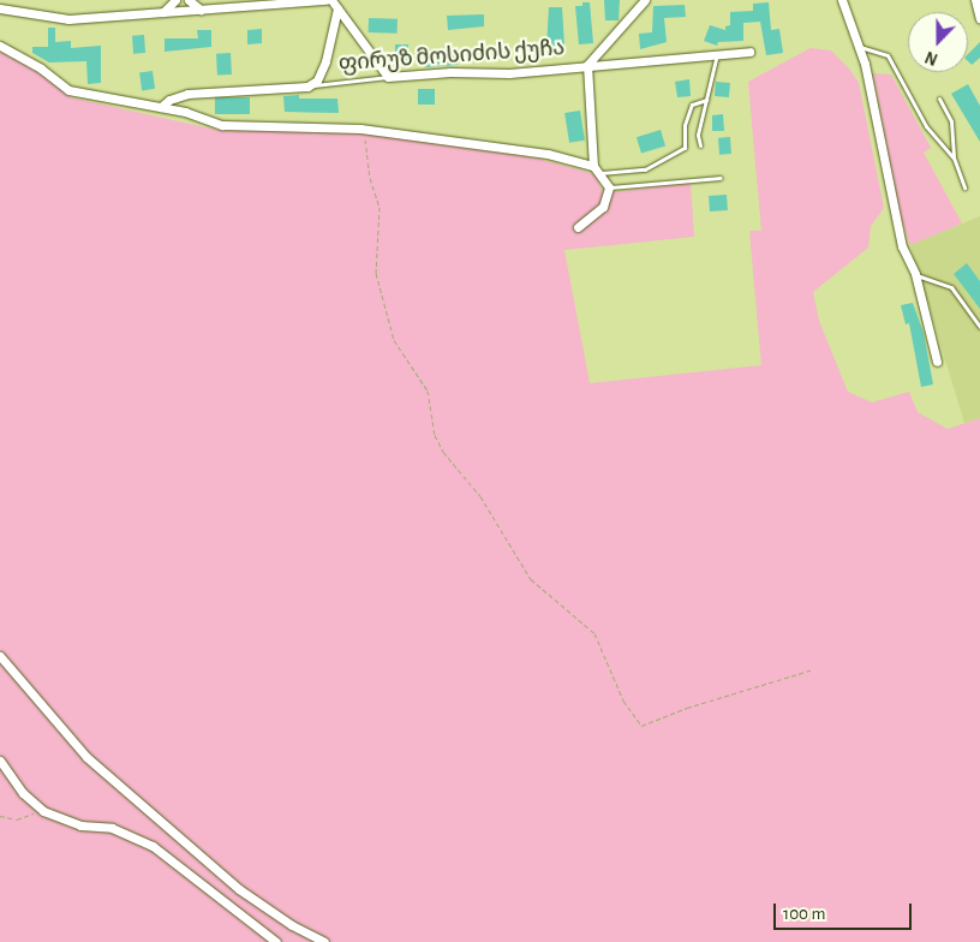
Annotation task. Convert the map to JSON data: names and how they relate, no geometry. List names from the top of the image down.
{
  "streets": {
    "street": ["ფირუზ მოსიძის ქუჩა"]
  },
  "scale_bar": "100 m",
  "north": "bottom"
}
